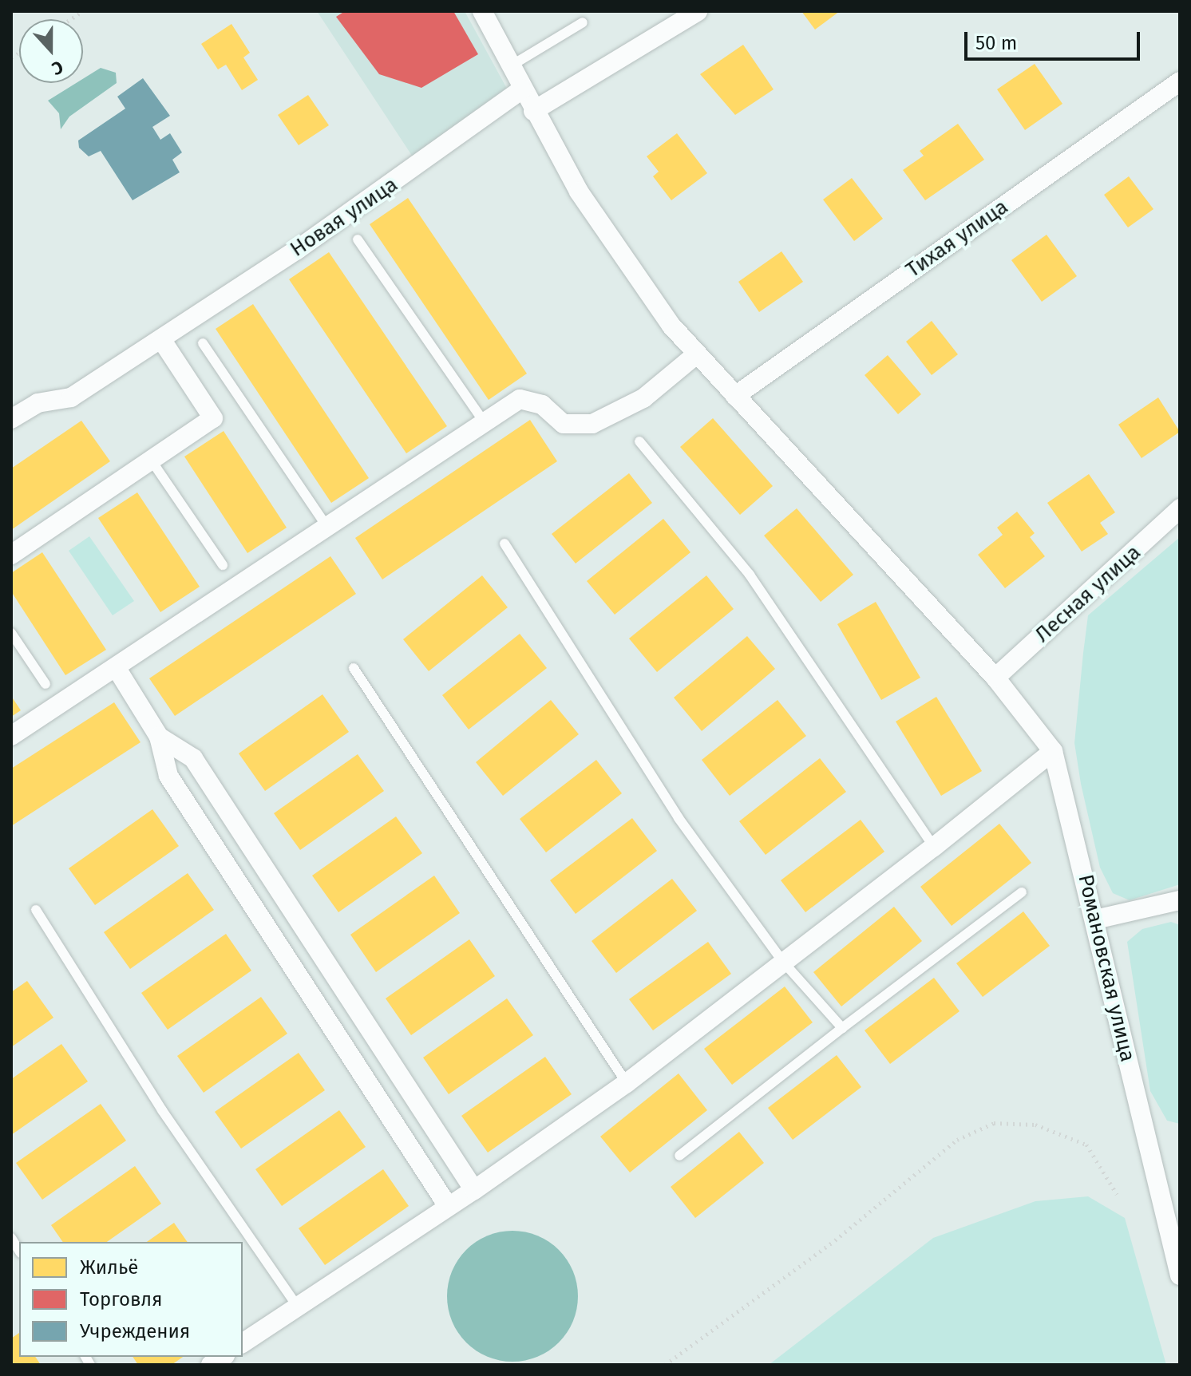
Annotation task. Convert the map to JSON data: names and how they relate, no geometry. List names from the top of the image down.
{
  "streets": {
    "street": [
      "Новая улица",
      "Тихая улица",
      "Лесная улица",
      "Романовская улица"
    ]
  },
  "crossings": [
    ["Новая улица", "Романовская улица"],
    ["Тихая улица", "Романовская улица"],
    ["Лесная улица", "Романовская улица"]
  ],
  "legend": ["Жильё", "Торговля", "Учреждения"],
  "scale_bar": "50 m",
  "north": "bottom"
}
